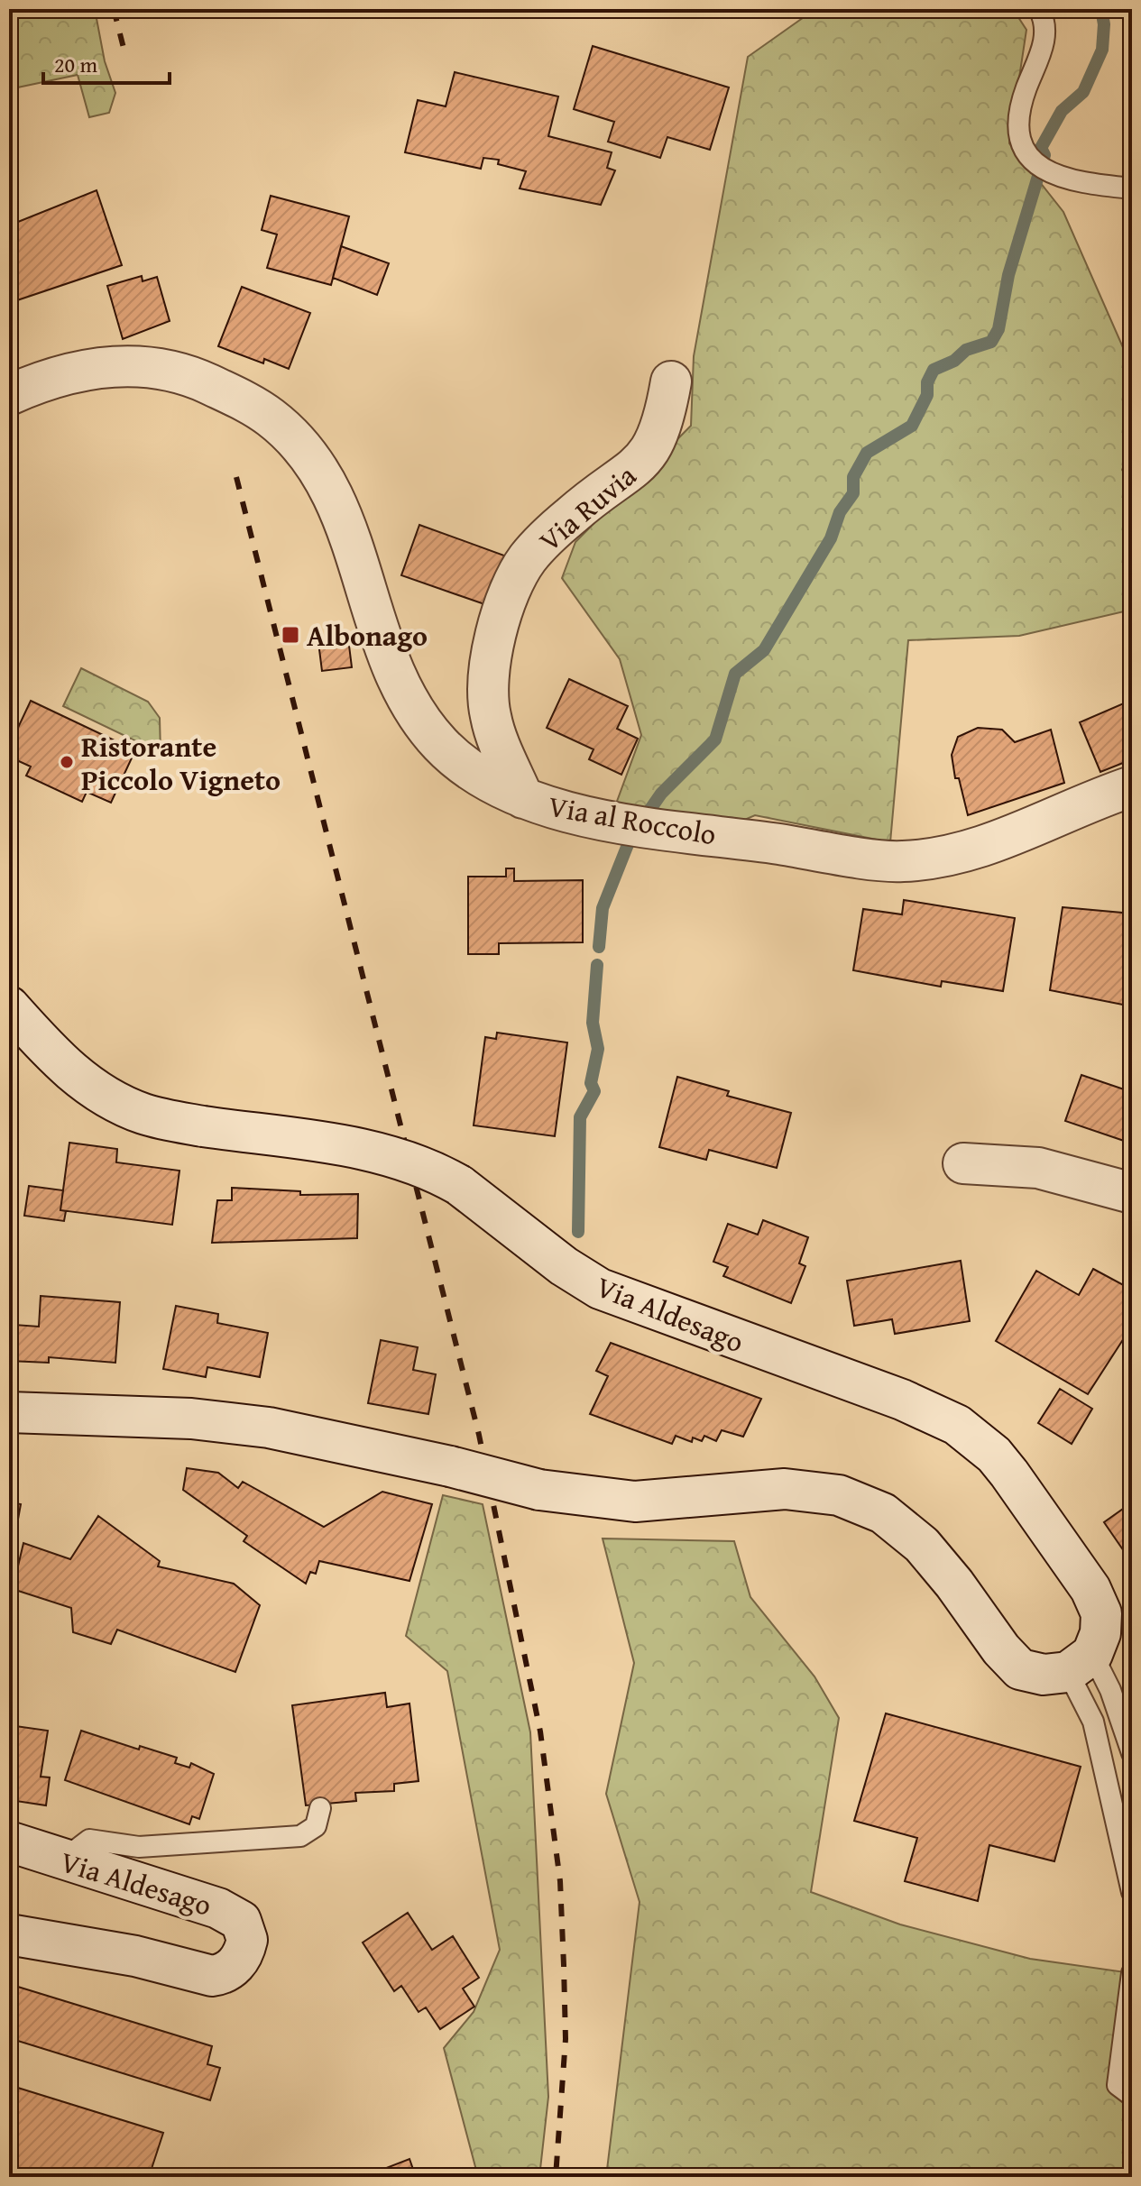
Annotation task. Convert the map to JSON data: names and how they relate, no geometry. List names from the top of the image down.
{
  "streets": {
    "street": ["Via Ruvia", "Via al Roccolo", "Via Aldesago"]
  },
  "crossings": [
    ["Via Ruvia", "Via al Roccolo"]
  ],
  "places": {
    "transit": ["Albonago"],
    "other": ["Ristorante Piccolo Vigneto"]
  },
  "scale_bar": "20 m"
}
